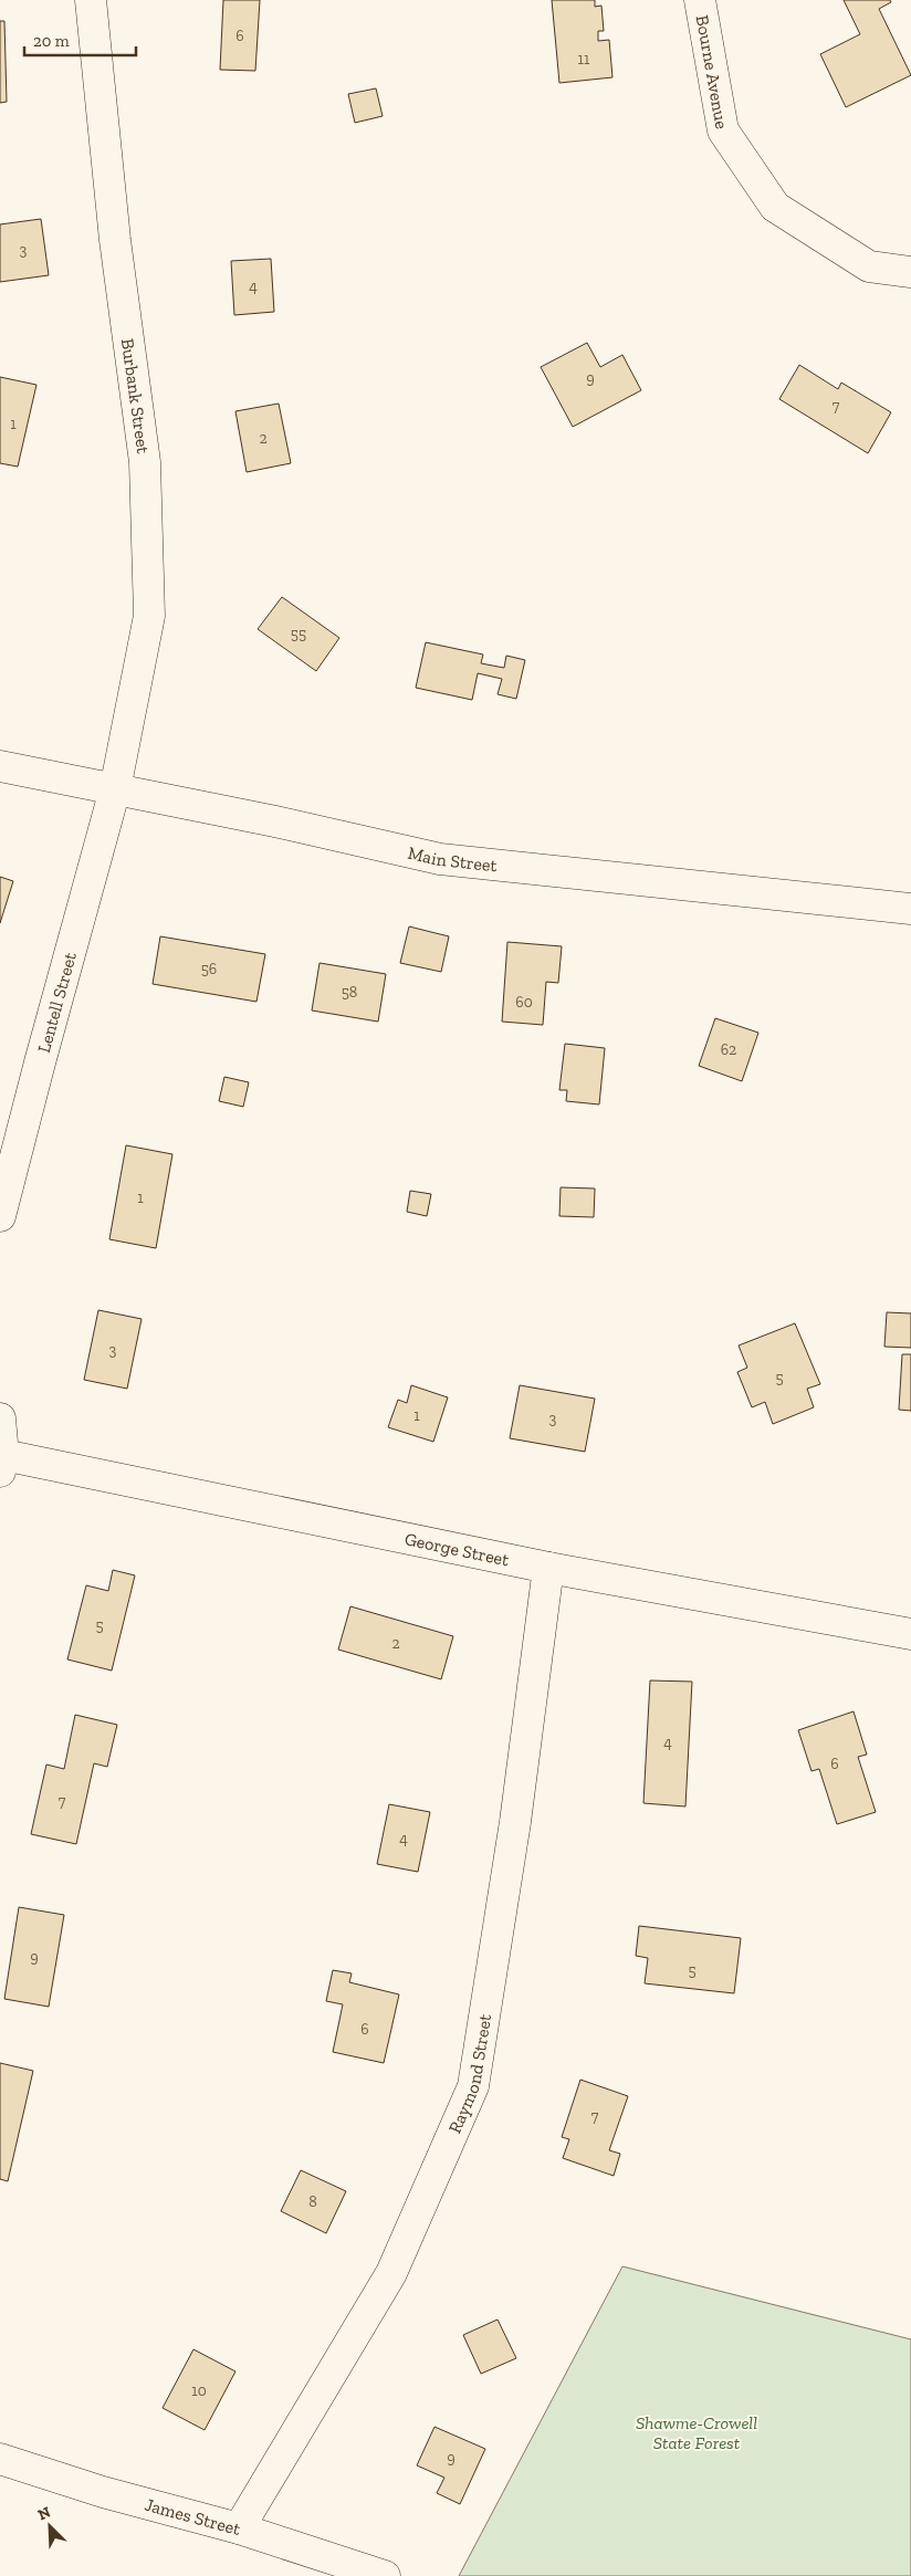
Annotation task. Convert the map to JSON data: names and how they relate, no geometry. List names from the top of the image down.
{
  "streets": {
    "street": [
      "Bourne Avenue",
      "Burbank Street",
      "Main Street",
      "Lentell Street",
      "George Street",
      "Raymond Street",
      "James Street"
    ]
  },
  "crossings": [
    ["Burbank Street", "Main Street"],
    ["Burbank Street", "Lentell Street"],
    ["Main Street", "Lentell Street"],
    ["George Street", "Raymond Street"],
    ["Raymond Street", "James Street"]
  ],
  "parks": ["Shawme-Crowell State Forest"],
  "house_numbers": [
    "6",
    "11",
    "3",
    "4",
    "9",
    "7",
    "1",
    "2",
    "55",
    "56",
    "58",
    "60",
    "62",
    "1",
    "3",
    "5",
    "1",
    "3",
    "5",
    "2",
    "4",
    "6",
    "7",
    "4",
    "9",
    "5",
    "6",
    "7",
    "8",
    "10",
    "9"
  ],
  "scale_bar": "20 m",
  "north": "top left"
}
